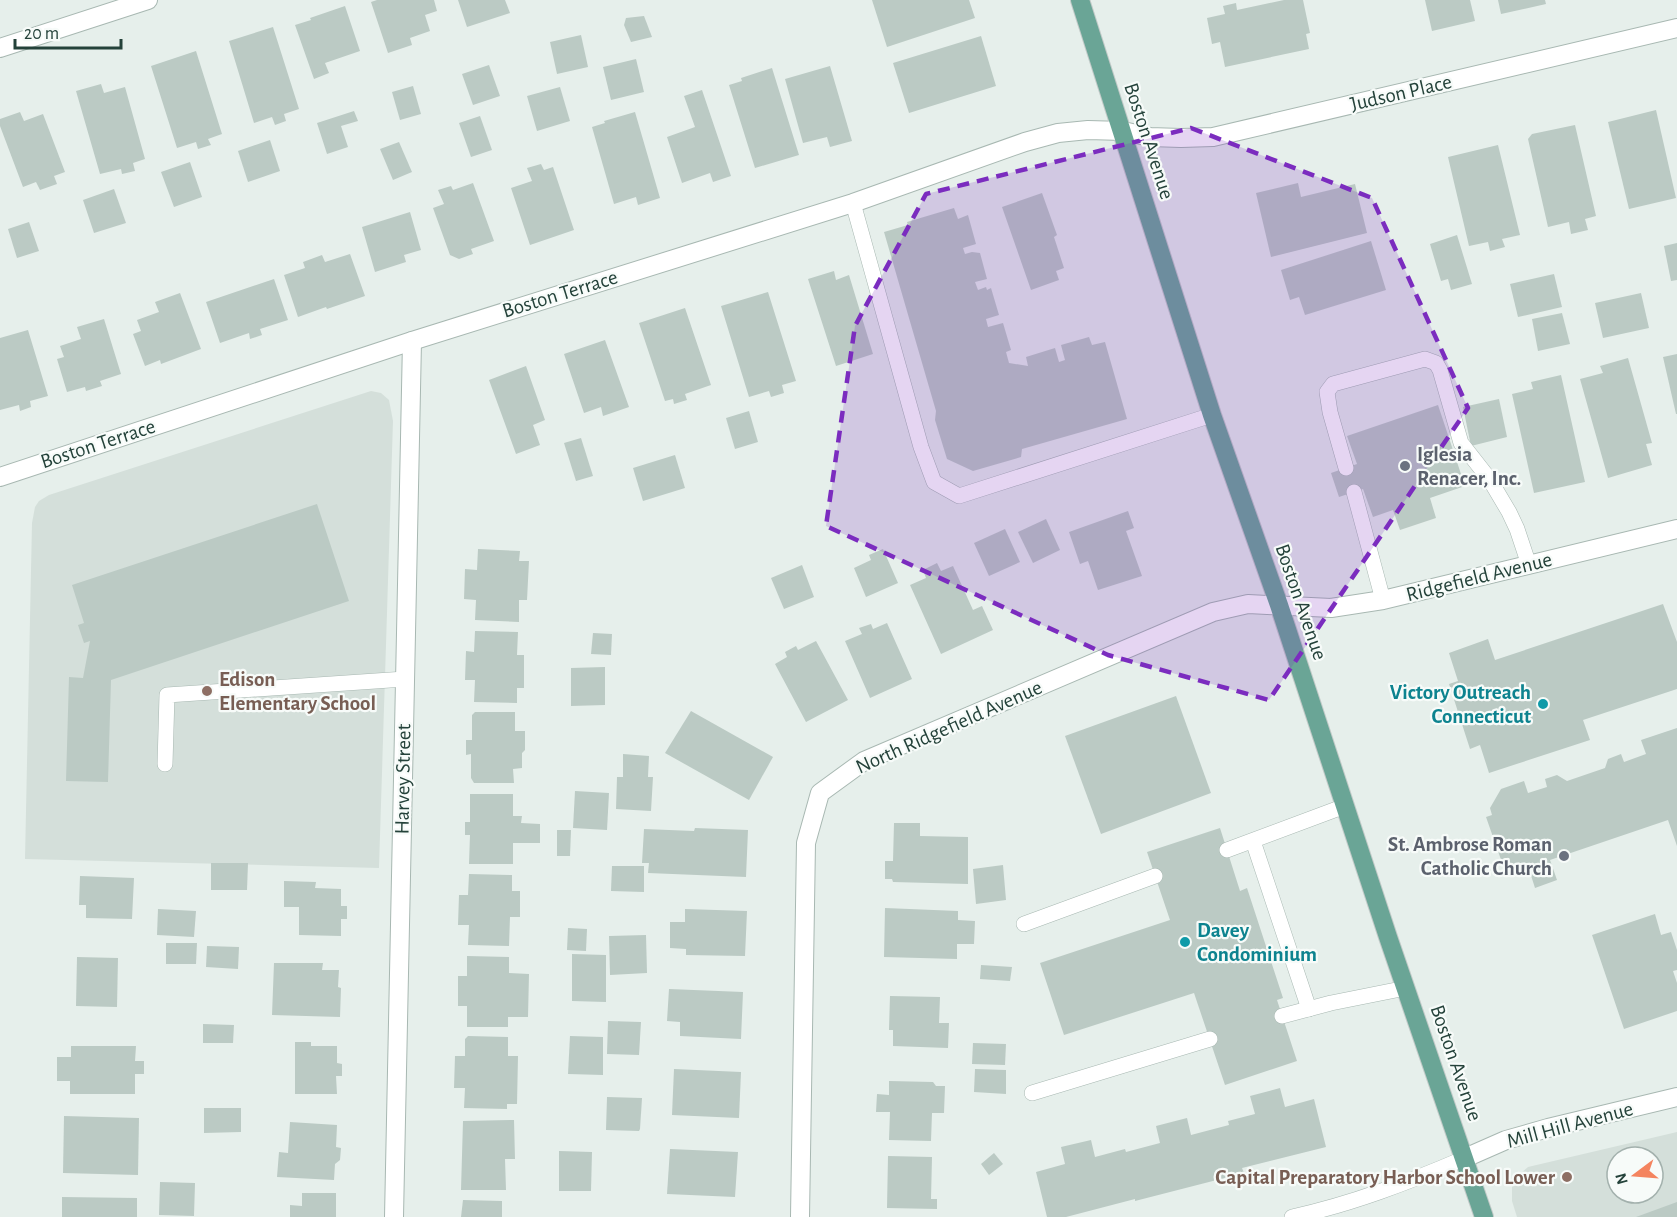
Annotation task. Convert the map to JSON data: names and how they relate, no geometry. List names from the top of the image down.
{
  "streets": {
    "main road": ["Boston Avenue"],
    "street": [
      "Judson Place",
      "Boston Terrace",
      "Ridgefield Avenue",
      "North Ridgefield Avenue",
      "Harvey Street",
      "Mill Hill Avenue"
    ]
  },
  "crossings": [
    ["Judson Place", "Boston Avenue"],
    ["Judson Place", "Boston Terrace"],
    ["Boston Avenue", "Boston Terrace"],
    ["Boston Avenue", "Ridgefield Avenue"],
    ["Boston Avenue", "North Ridgefield Avenue"],
    ["Boston Avenue", "Mill Hill Avenue"],
    ["Boston Terrace", "Harvey Street"],
    ["Ridgefield Avenue", "North Ridgefield Avenue"]
  ],
  "places": [
    "Iglesia Renacer, Inc.",
    "Edison Elementary School",
    "Victory Outreach Connecticut",
    "St. Ambrose Roman Catholic Church",
    "Davey Condominium",
    "Capital Preparatory Harbor School Lower"
  ],
  "scale_bar": "20 m",
  "north": "left"
}
